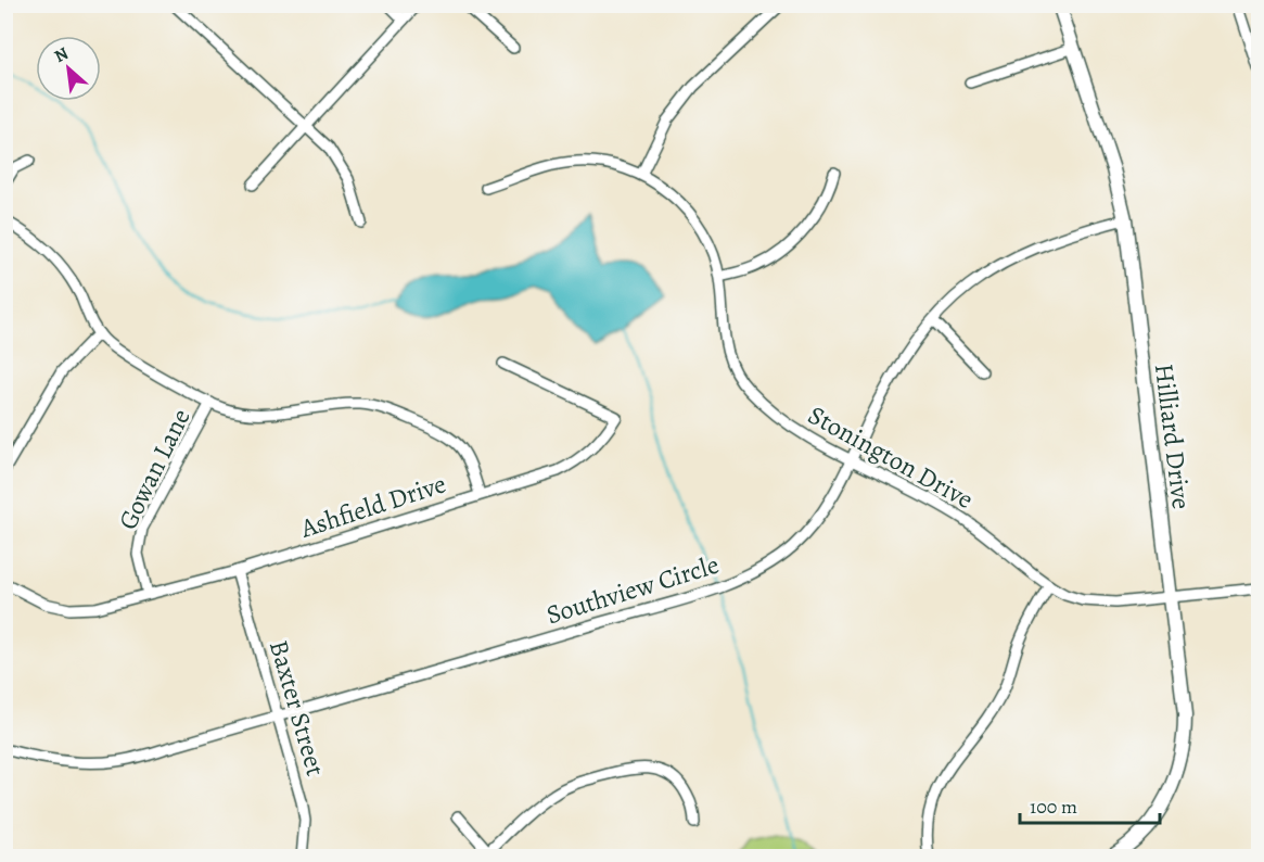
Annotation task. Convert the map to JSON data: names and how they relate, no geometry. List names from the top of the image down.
{
  "streets": {
    "street": [
      "Hilliard Drive",
      "Stonington Drive",
      "Gowan Lane",
      "Ashfield Drive",
      "Southview Circle",
      "Baxter Street"
    ]
  },
  "crossings": [
    ["Hilliard Drive", "Stonington Drive"],
    ["Hilliard Drive", "Southview Circle"],
    ["Stonington Drive", "Southview Circle"],
    ["Gowan Lane", "Ashfield Drive"],
    ["Ashfield Drive", "Baxter Street"],
    ["Southview Circle", "Baxter Street"]
  ],
  "scale_bar": "100 m",
  "north": "top left"
}
